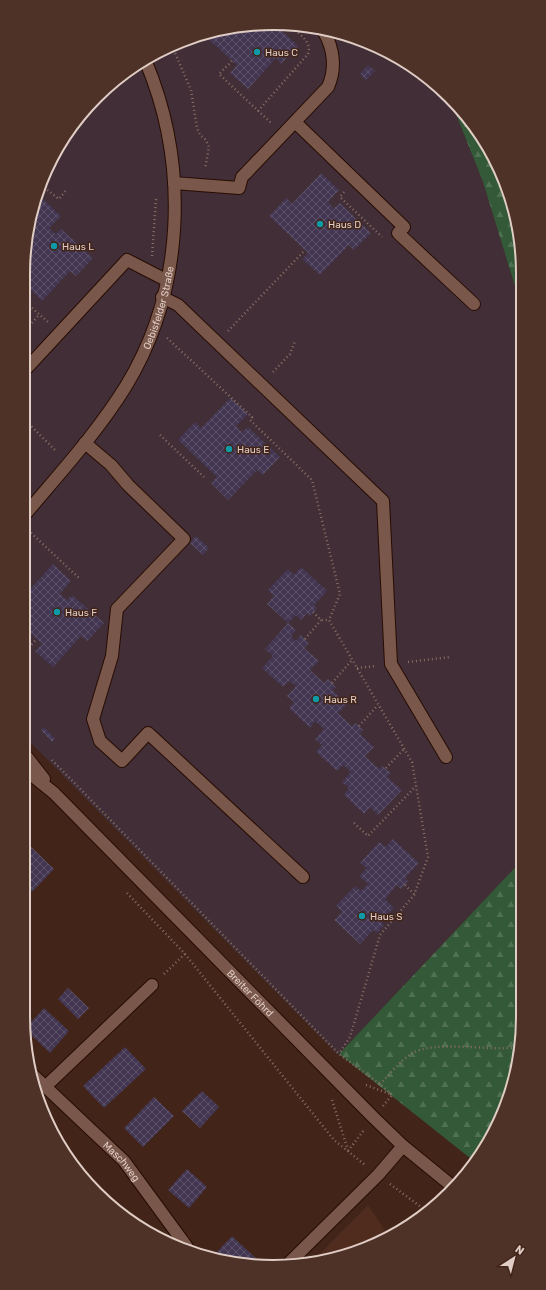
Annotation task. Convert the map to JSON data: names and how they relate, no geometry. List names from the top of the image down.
{
  "streets": {
    "street": ["Oebisfelder Straße", "Breiter Föhrd", "Maschweg"]
  },
  "places": [
    "Haus C",
    "Haus D",
    "Haus L",
    "Haus E",
    "Haus F",
    "Haus R",
    "Haus S"
  ],
  "north": "top right"
}
